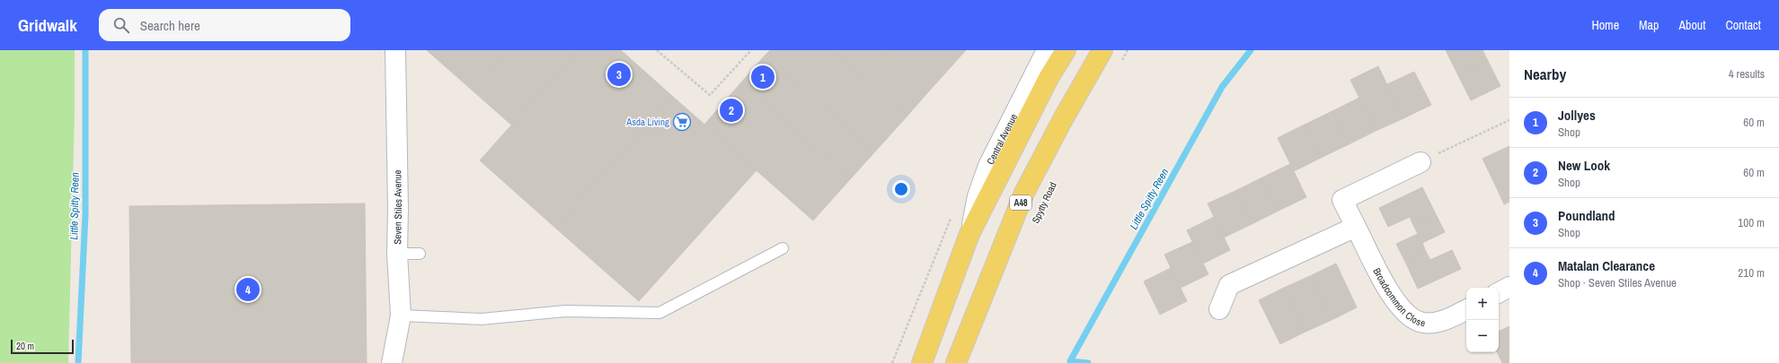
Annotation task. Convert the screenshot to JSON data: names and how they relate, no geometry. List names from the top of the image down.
{
  "streets": {
    "main road": ["A48"],
    "street": ["Central Avenue", "Seven Stiles Avenue", "Broadcommon Close"]
  },
  "water": ["Little Spitty Reen"],
  "places": {
    "supermarket": ["Asda Living"]
  },
  "scale_bar": "20 m",
  "page": {
    "header": "Gridwalk",
    "search": "Search here",
    "nav": [
      "Home",
      "Map",
      "About",
      "Contact"
    ],
    "heading": ["Nearby", "4 results"],
    "pins": [
      "3",
      "1",
      "2",
      "4"
    ],
    "list": [
      {
        "mark": "1",
        "name": "Jollyes",
        "note": "Shop",
        "value": "60 m"
      },
      {
        "mark": "2",
        "name": "New Look",
        "note": "Shop",
        "value": "60 m"
      },
      {
        "mark": "3",
        "name": "Poundland",
        "note": "Shop",
        "value": "100 m"
      },
      {
        "mark": "4",
        "name": "Matalan Clearance",
        "note": "Shop · Seven Stiles Avenue",
        "value": "210 m"
      }
    ],
    "map_buttons": ["+", "−"],
    "scale": "20 m"
  }
}
